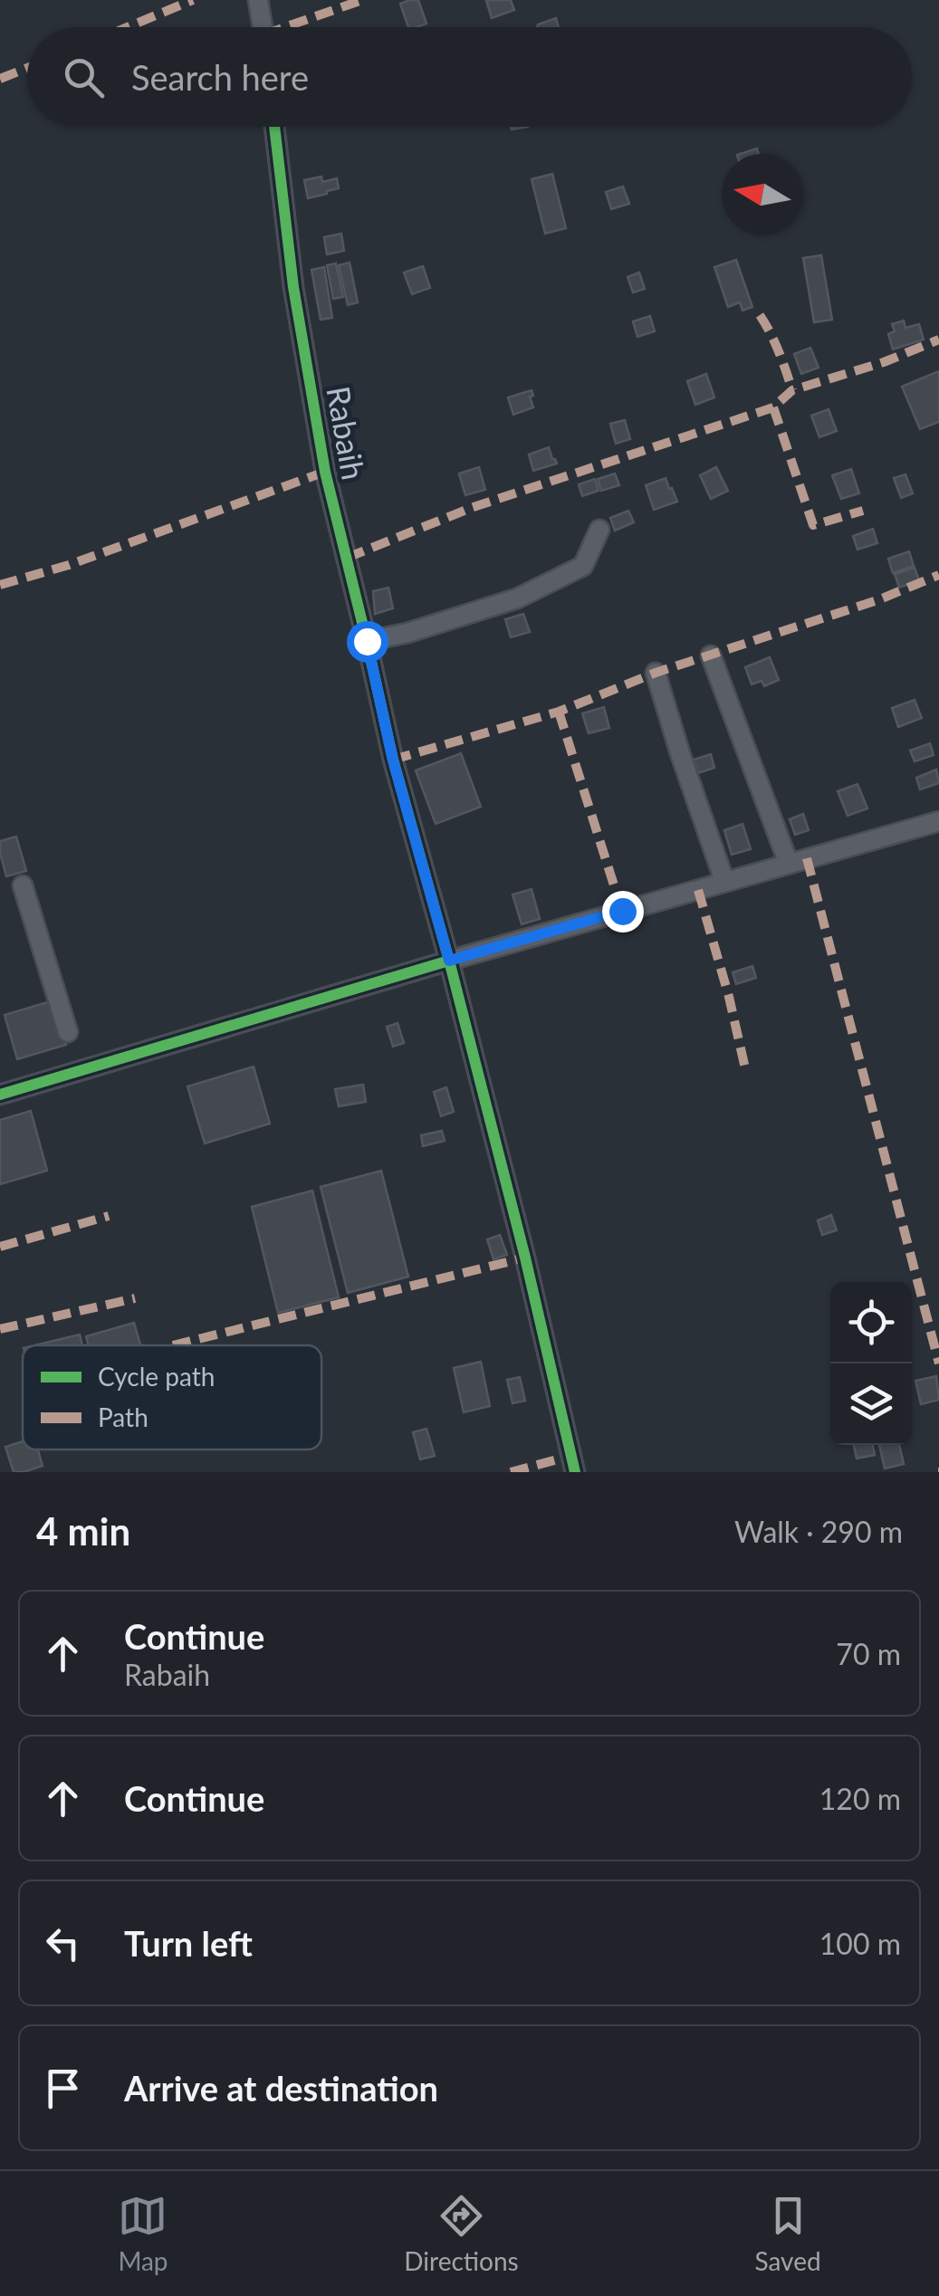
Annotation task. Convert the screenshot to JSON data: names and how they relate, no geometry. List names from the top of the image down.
{
  "streets": {
    "street": ["Rabaih"]
  },
  "legend": ["Cycle path", "Path"],
  "north": "left",
  "page": {
    "search": "Search here",
    "heading": ["4 min", "Walk · 290 m"],
    "list": [
      ["Continue", "Rabaih", "70 m"],
      ["Continue", "120 m"],
      ["Turn left", "100 m"],
      "Arrive at destination"
    ],
    "nav": ["Map", "Directions", "Saved"]
  }
}
